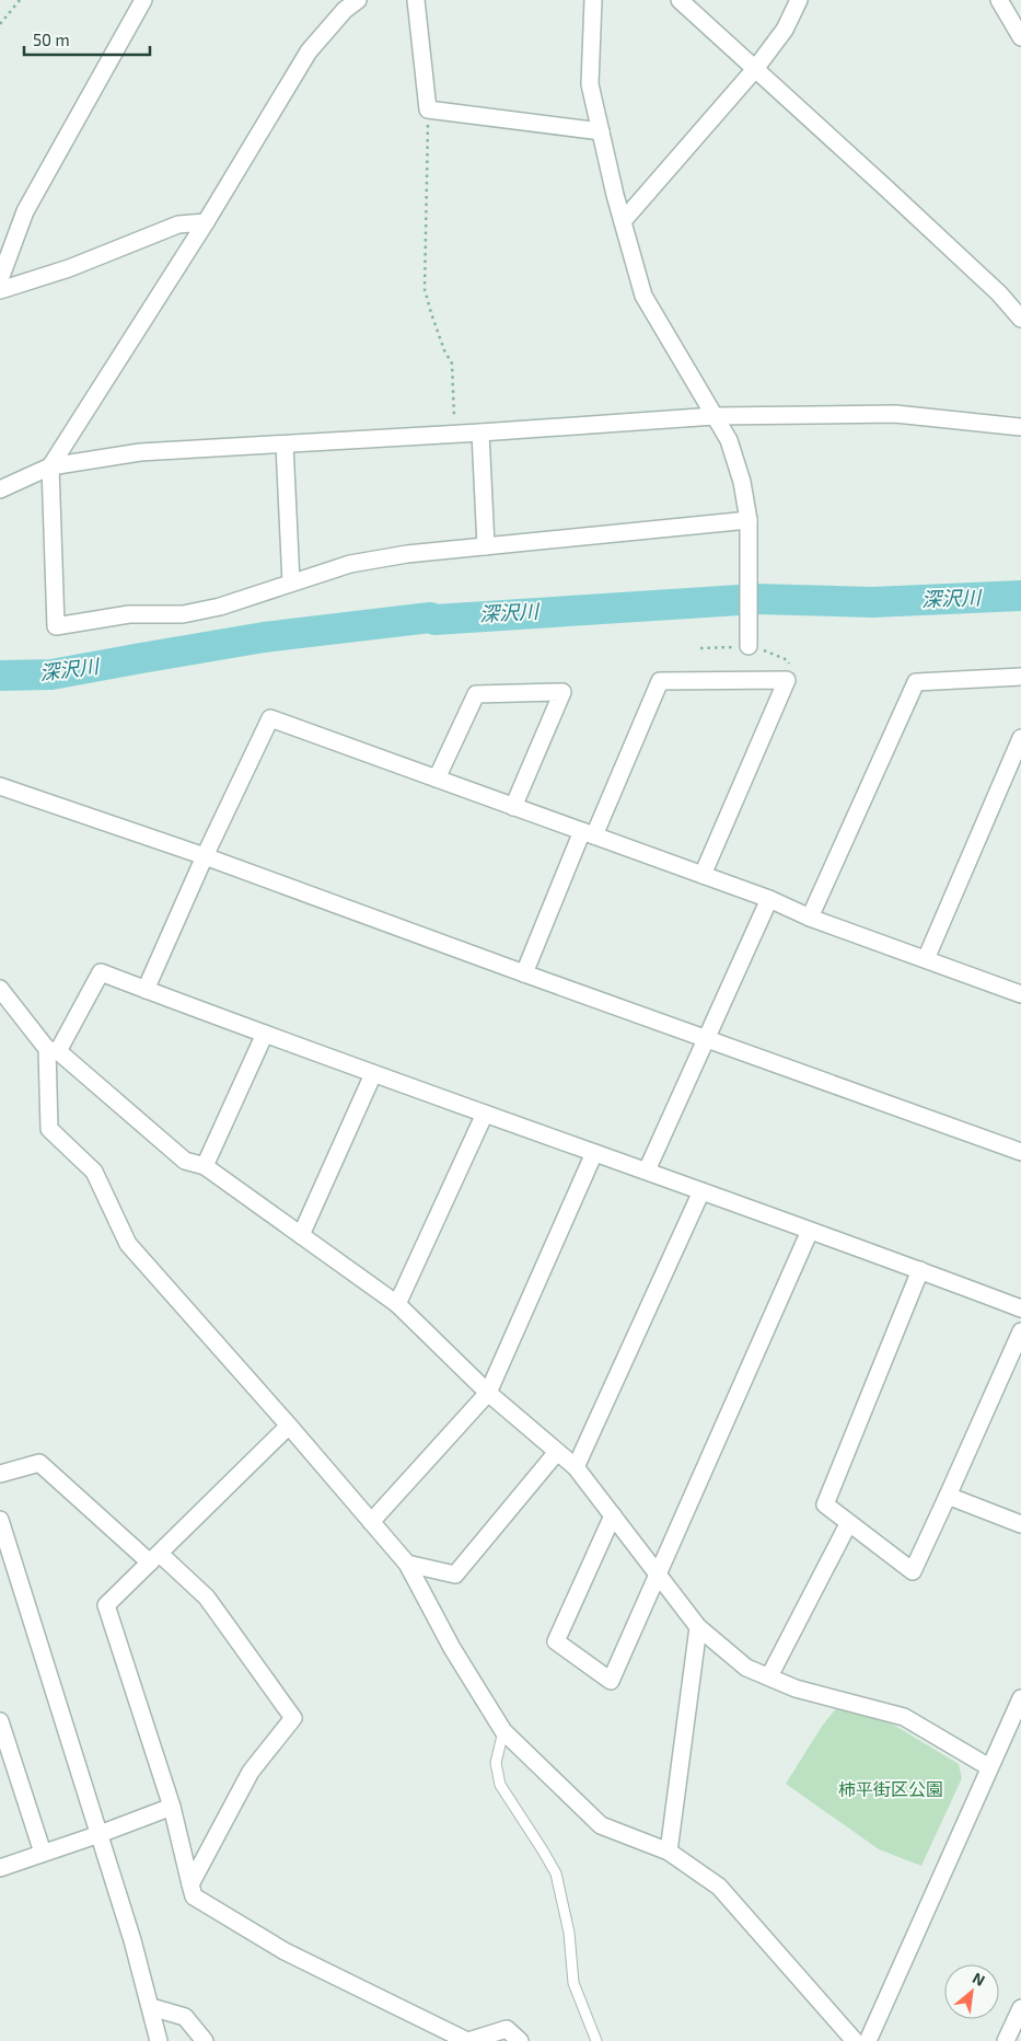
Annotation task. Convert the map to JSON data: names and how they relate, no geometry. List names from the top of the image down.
{
  "water": ["深沢川"],
  "parks": ["柿平街区公園"],
  "scale_bar": "50 m",
  "north": "top right"
}
